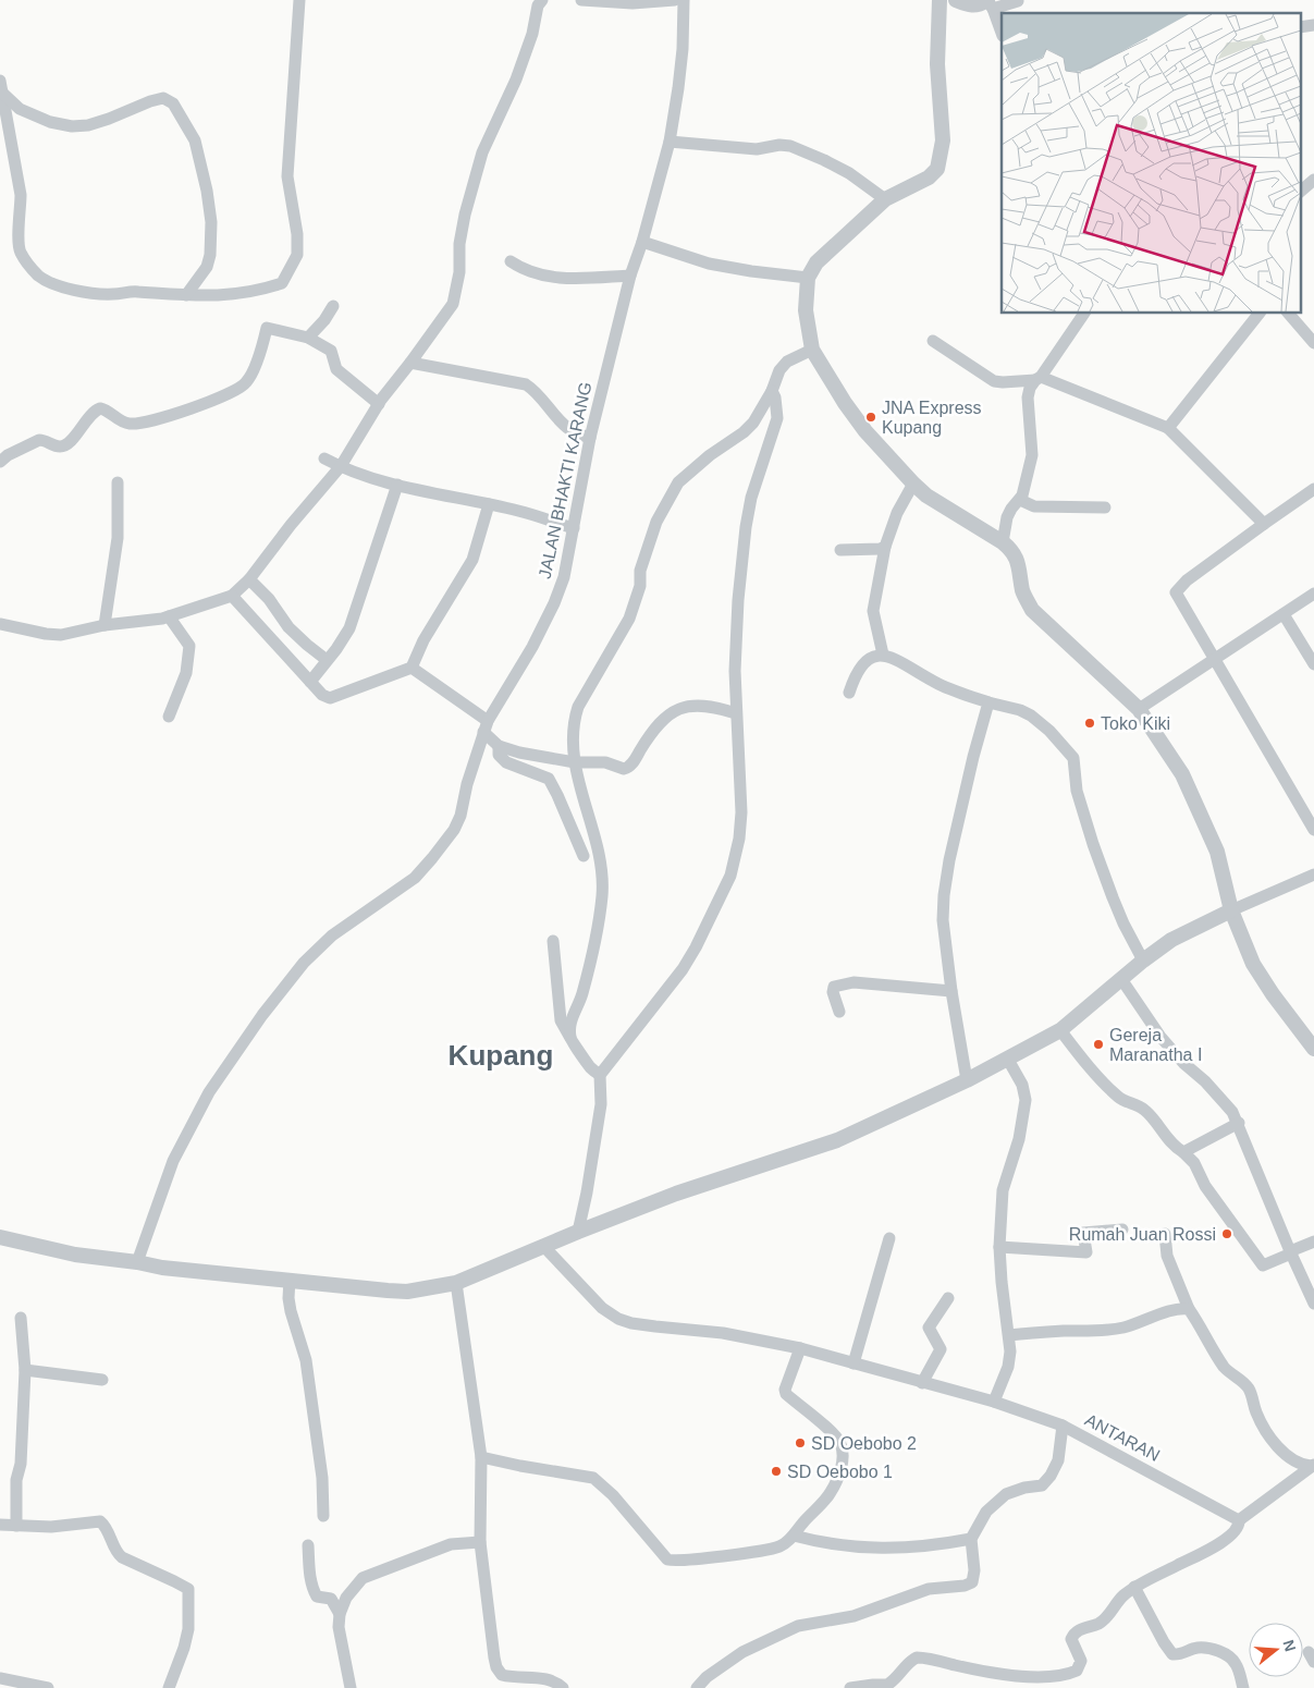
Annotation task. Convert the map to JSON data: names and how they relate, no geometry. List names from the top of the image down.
{
  "streets": {
    "street": ["JALAN BHAKTI KARANG", "ANTARAN"]
  },
  "districts": ["Kupang"],
  "places": [
    "JNA Express Kupang",
    "Toko Kiki",
    "Gereja Maranatha I",
    "Rumah Juan Rossi",
    "SD Oebobo 2",
    "SD Oebobo 1"
  ],
  "north": "right"
}
